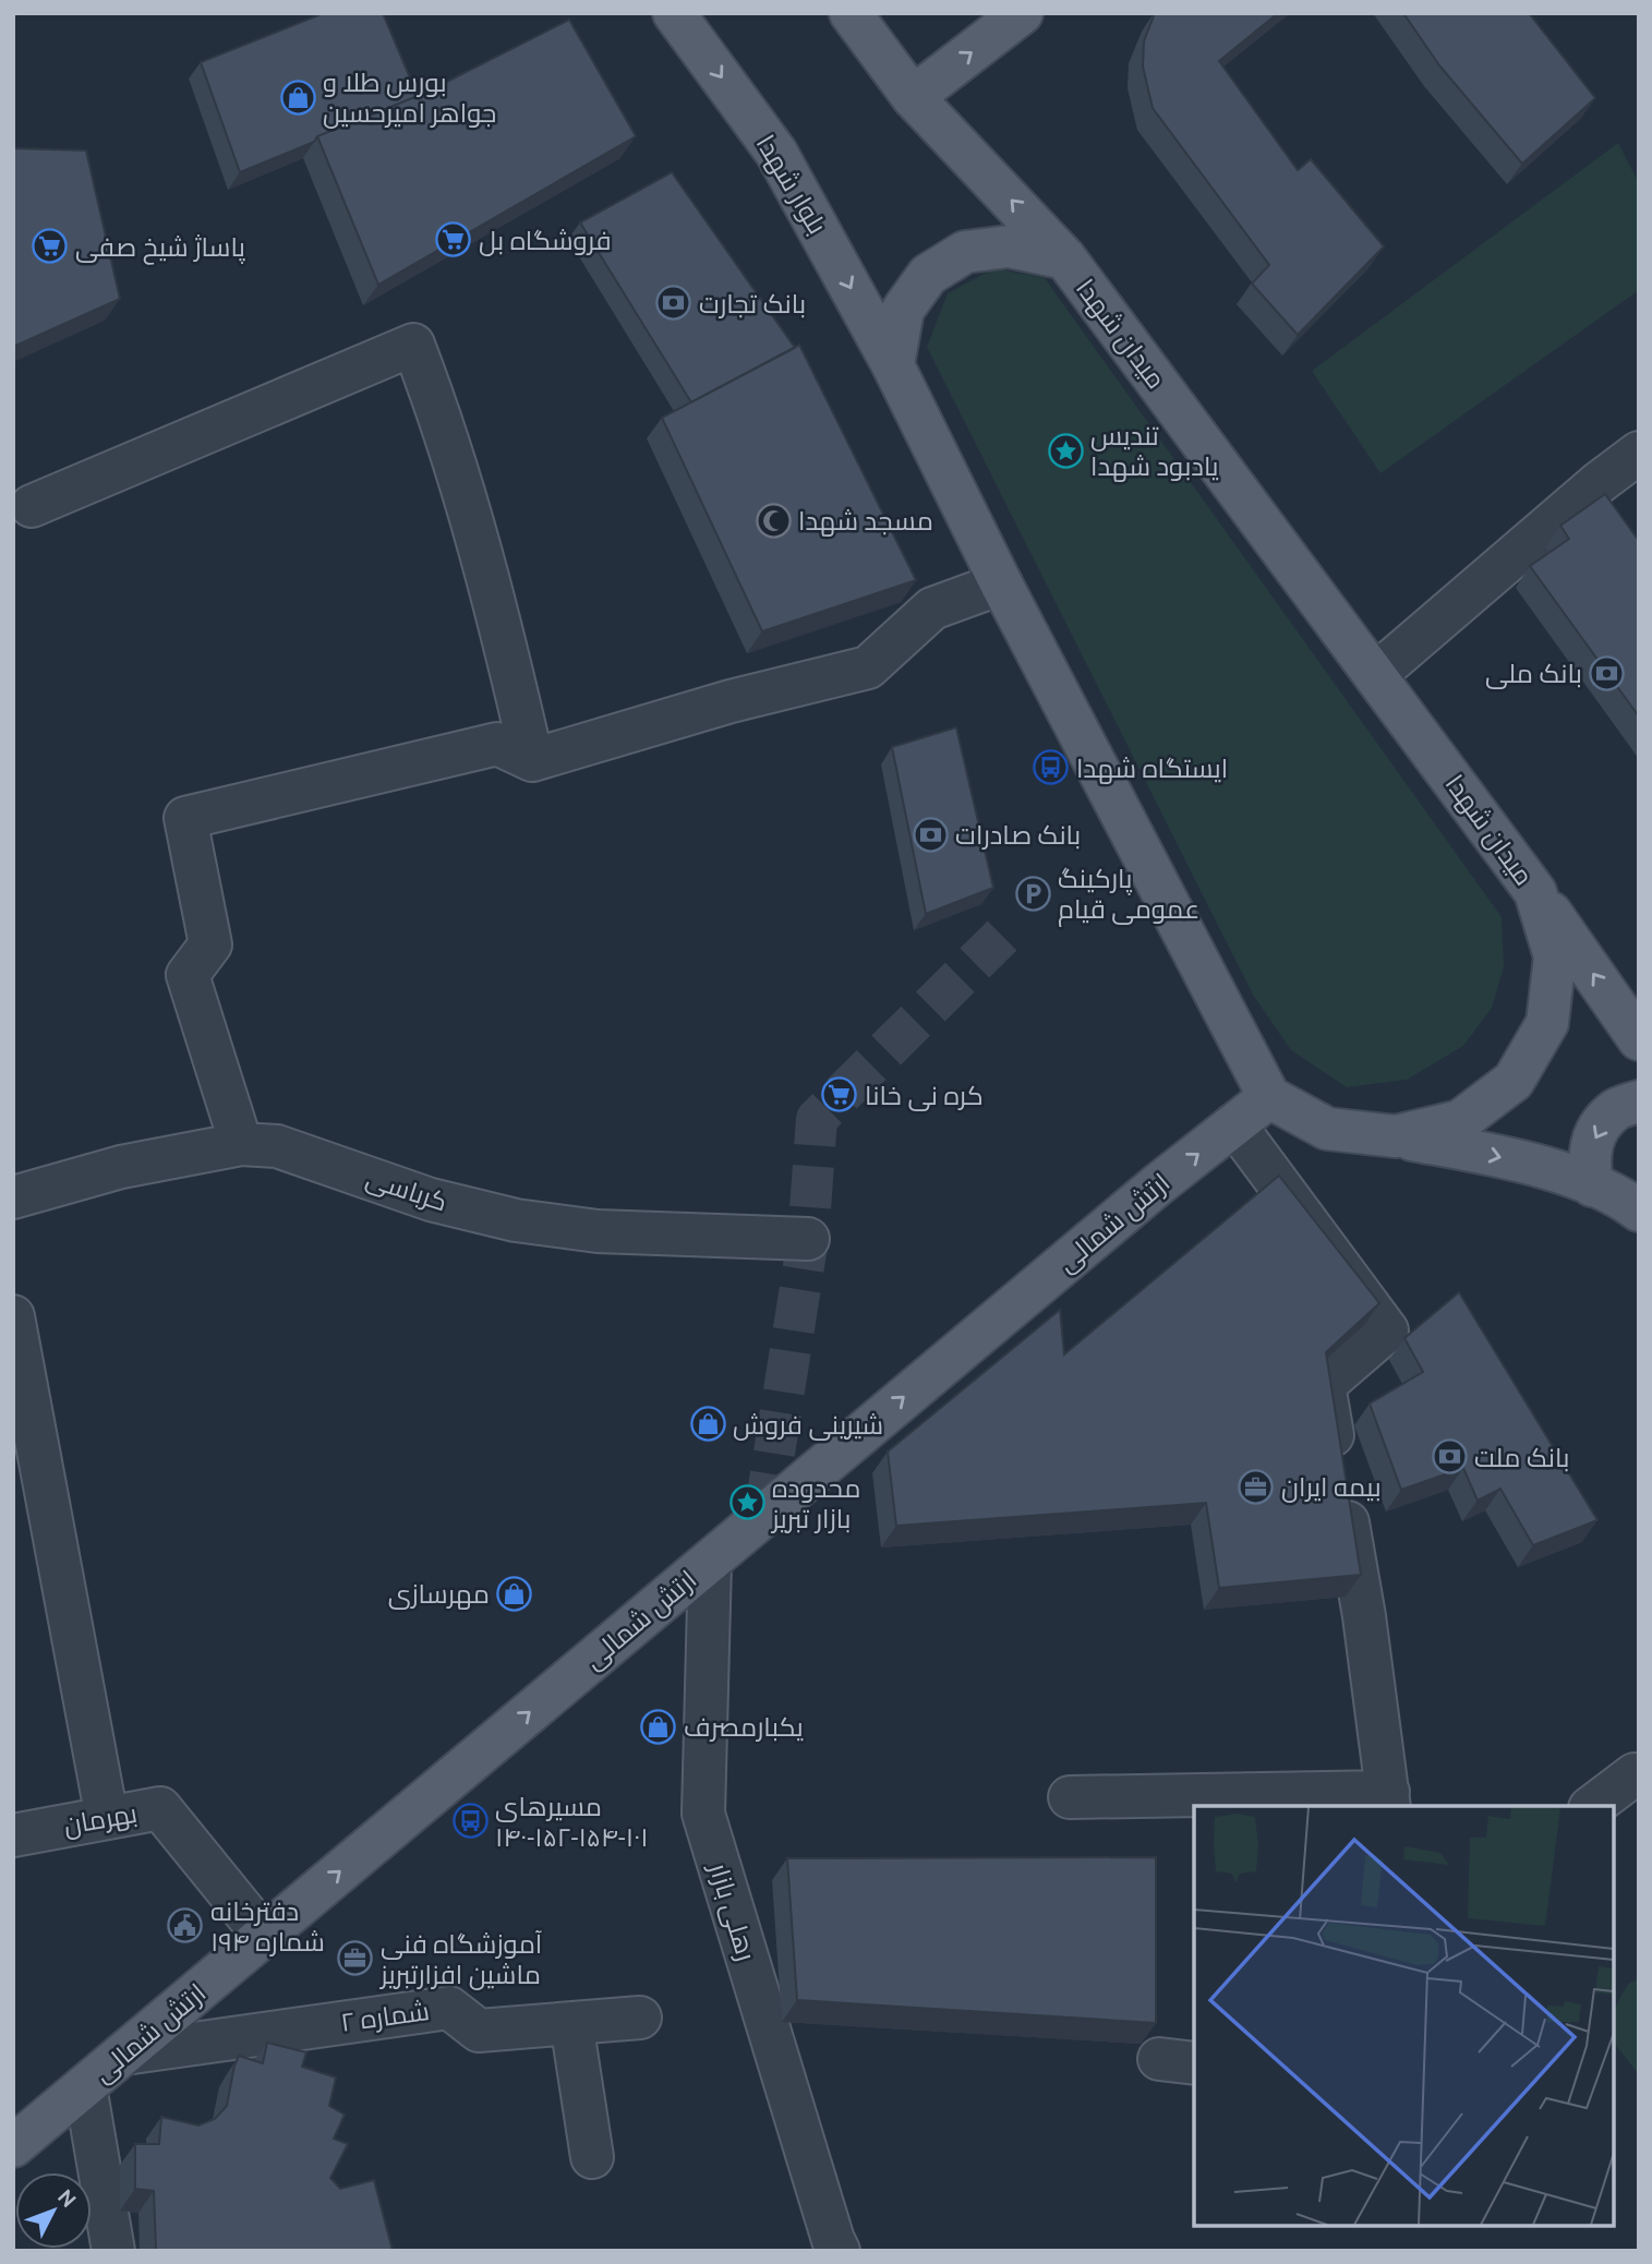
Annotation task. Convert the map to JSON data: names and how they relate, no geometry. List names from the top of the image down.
{
  "streets": {
    "main road": ["بلوار شهدا", "میدان شهدا", "ارتش شمالی"],
    "street": [
      "کرباسی",
      "بهرمان",
      "رهلی بازار",
      "شماره ۲"
    ]
  },
  "crossings": [
    ["بلوار شهدا", "میدان شهدا"],
    ["میدان شهدا", "ارتش شمالی"],
    ["ارتش شمالی", "بهرمان"],
    ["ارتش شمالی", "رهلی بازار"],
    ["ارتش شمالی", "شماره ۲"]
  ],
  "one_way": ["ارتش شمالی"],
  "places": {
    "shop": [
      "بورس طلا و جواهر امیرحسین",
      "شیرینی فروش",
      "مهرسازی",
      "یکبارمصرف"
    ],
    "supermarket": ["فروشگاه بل", "پاساژ شیخ صفی", "کره نی خانا"],
    "bank": [
      "بانک تجارت",
      "بانک ملی",
      "بانک صادرات",
      "بانک ملت"
    ],
    "place": ["تندیس یادبود شهدا", "محدوده بازار تبریز"],
    "mosque": ["مسجد شهدا"],
    "bus stop": ["ایستگاه شهدا", "مسیرهای ۱۴۰-۱۵۲-۱۵۴-۱۰۱"],
    "parking": ["پارکینگ عمومی قیام"],
    "office": ["بیمه ایران", "آموزشگاه فنی ماشین افزارتبریز"],
    "public building": ["دفترخانه شماره ۱۹۴"]
  },
  "north": "top right"
}
